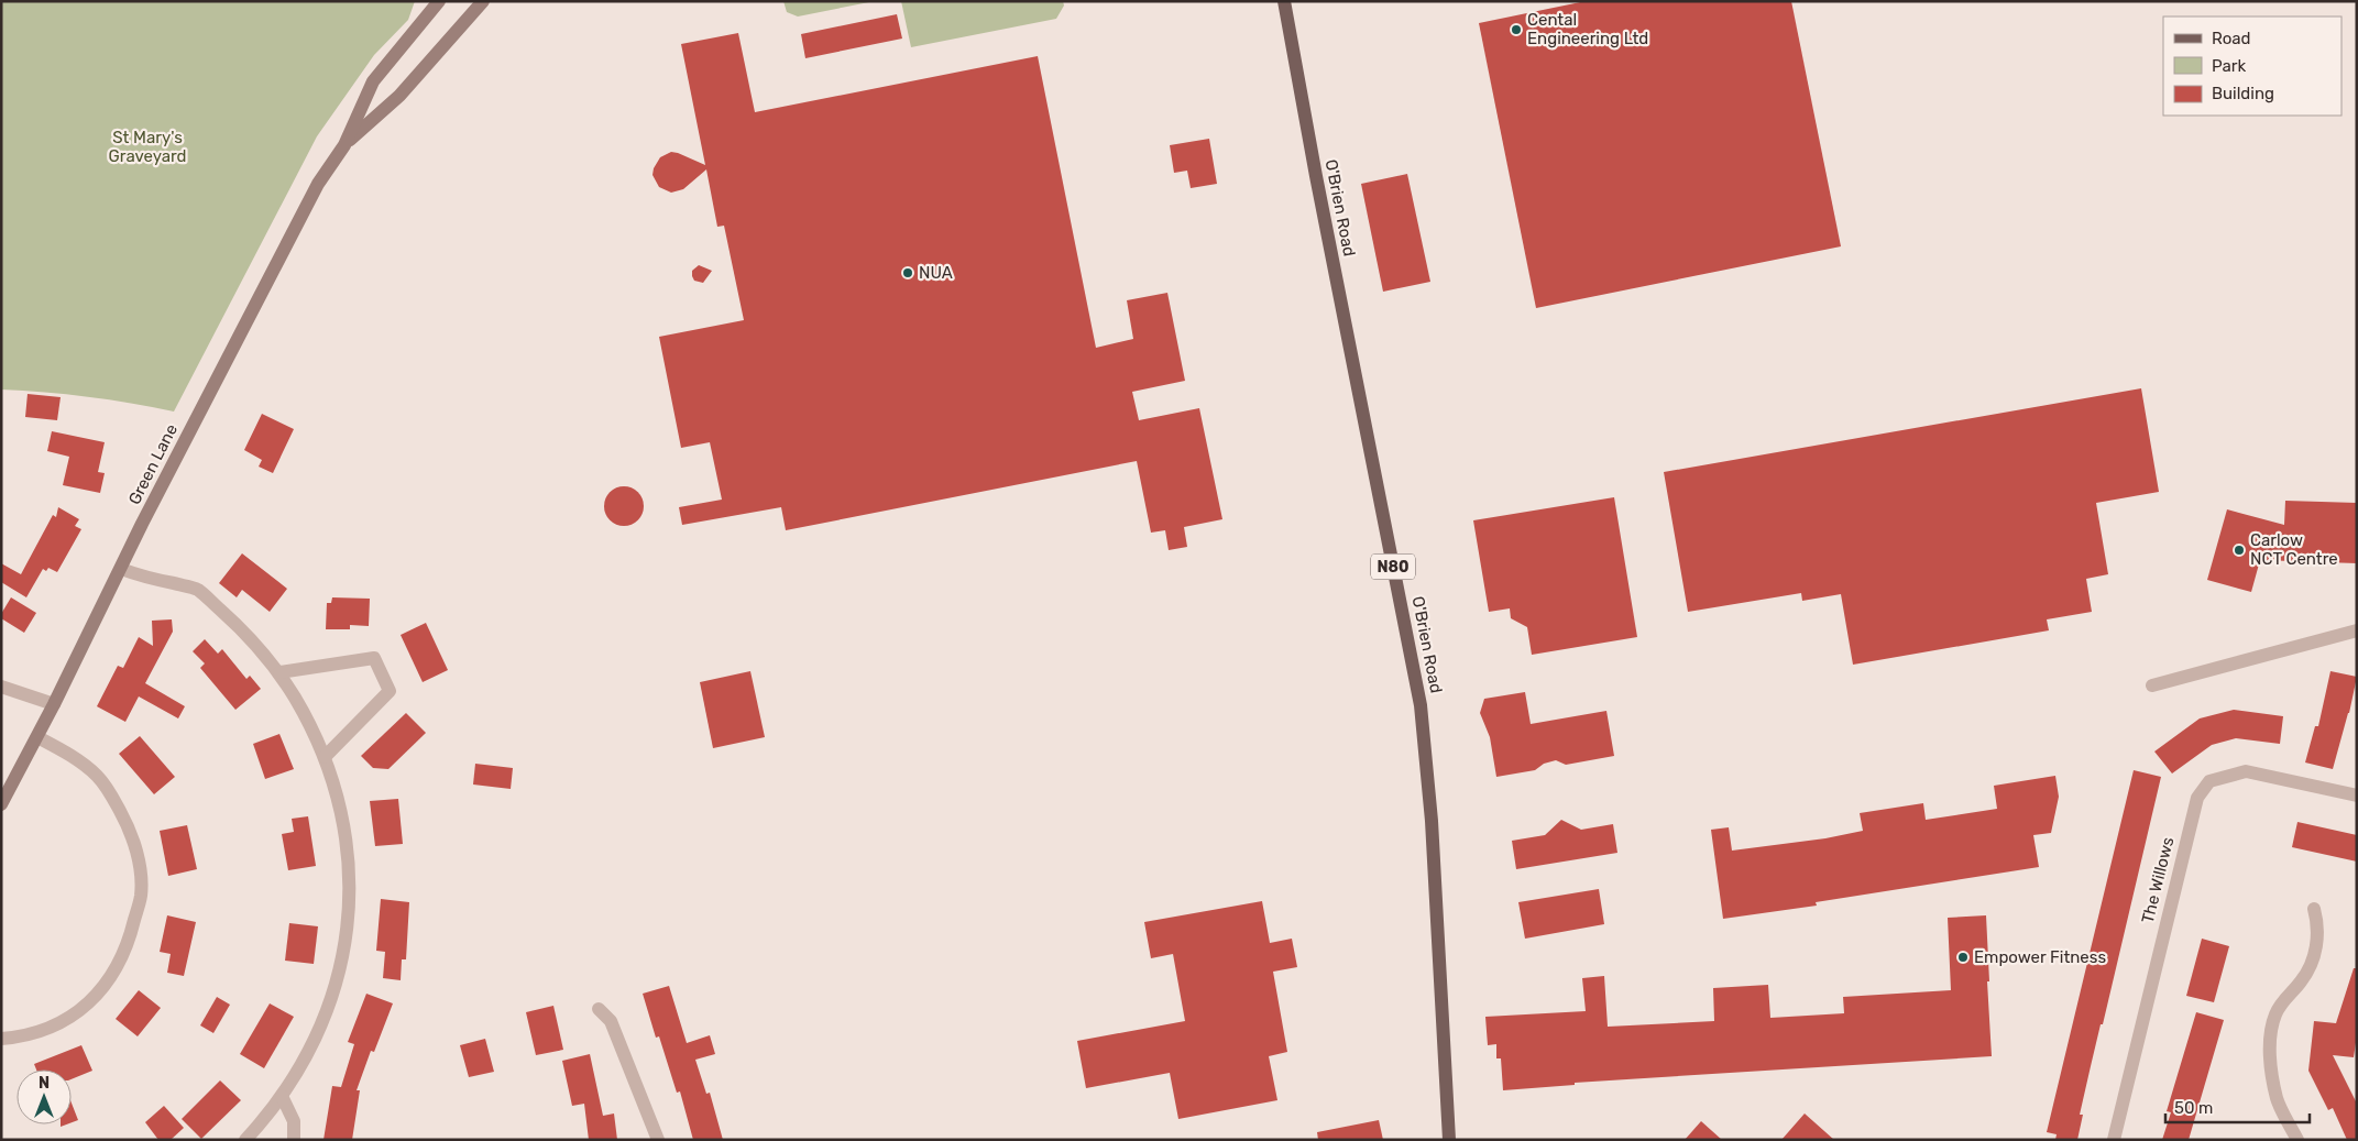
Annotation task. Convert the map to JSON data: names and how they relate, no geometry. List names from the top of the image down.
{
  "streets": {
    "main road": ["O'Brien Road", "Green Lane", "N80"],
    "street": ["The Willows"]
  },
  "parks": ["St Mary's Graveyard"],
  "places": [
    "Cental Engineering Ltd",
    "NUA",
    "Carlow NCT Centre",
    "Empower Fitness"
  ],
  "legend": ["Road", "Park", "Building"],
  "scale_bar": "50 m",
  "north": "top"
}
